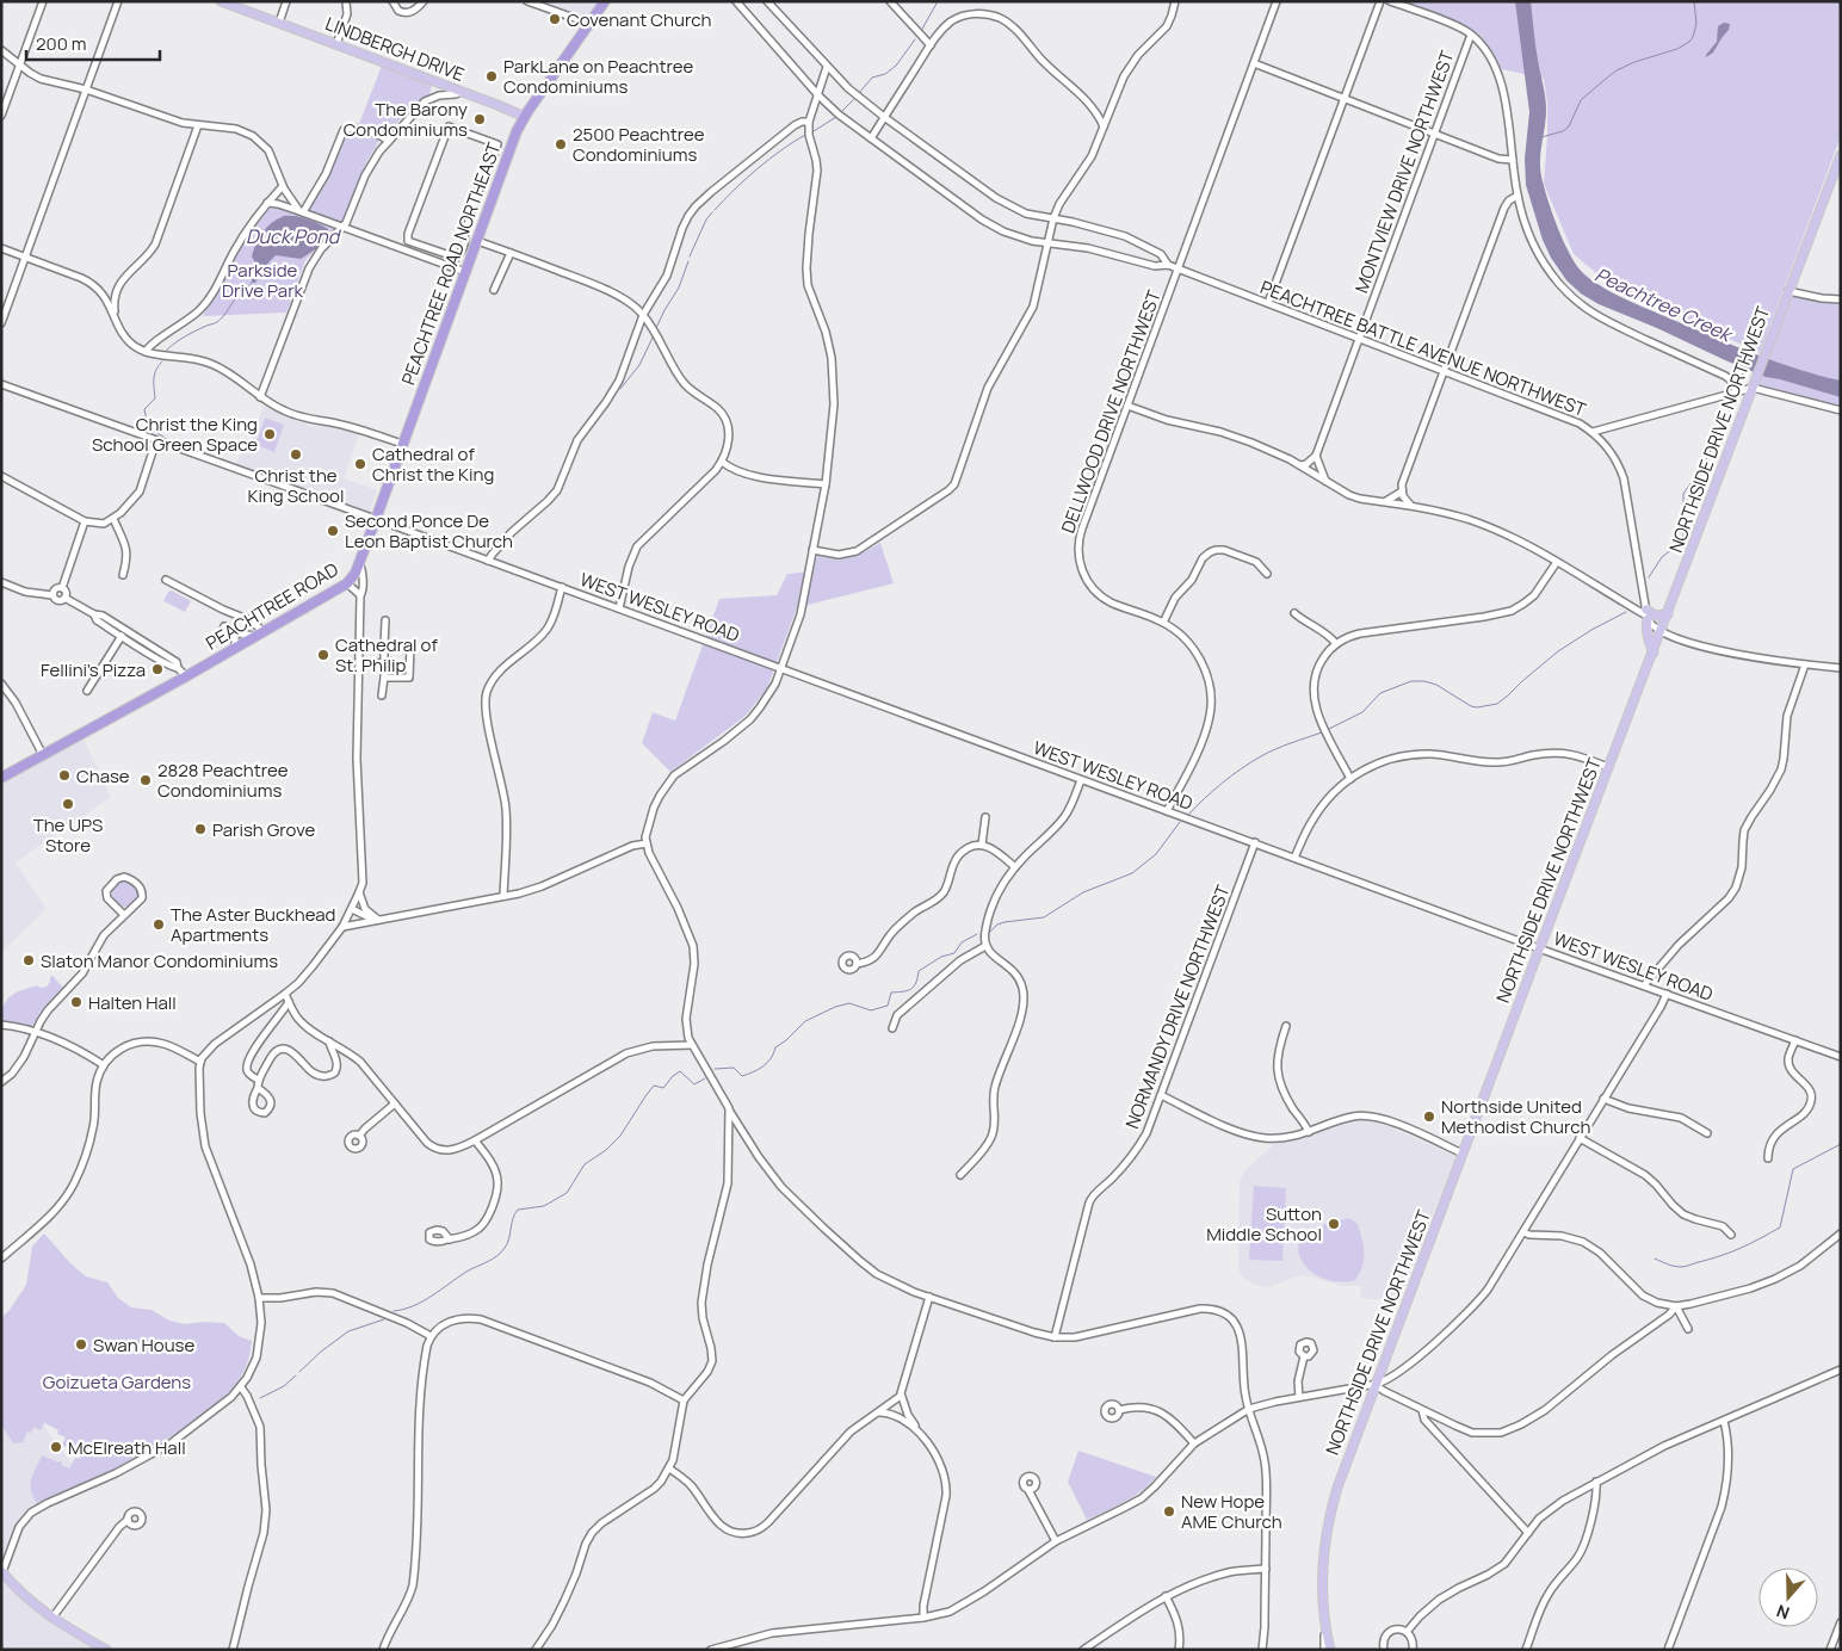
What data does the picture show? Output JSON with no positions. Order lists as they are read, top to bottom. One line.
{"streets":{"highway":["PEACHTREE ROAD NORTHEAST","PEACHTREE ROAD"],"main road":["LINDBERGH DRIVE","NORTHSIDE DRIVE NORTHWEST"],"street":["MONTVIEW DRIVE NORTHWEST","PEACHTREE BATTLE AVENUE NORTHWEST","DELLWOOD DRIVE NORTHWEST","WEST WESLEY ROAD","NORMANDY DRIVE NORTHWEST"]},"crossings":[["LINDBERGH DRIVE","PEACHTREE ROAD NORTHEAST"],["MONTVIEW DRIVE NORTHWEST","PEACHTREE BATTLE AVENUE NORTHWEST"],["PEACHTREE ROAD NORTHEAST","PEACHTREE ROAD"],["PEACHTREE ROAD NORTHEAST","WEST WESLEY ROAD"],["PEACHTREE BATTLE AVENUE NORTHWEST","DELLWOOD DRIVE NORTHWEST"],["DELLWOOD DRIVE NORTHWEST","WEST WESLEY ROAD"],["NORTHSIDE DRIVE NORTHWEST","WEST WESLEY ROAD"],["WEST WESLEY ROAD","NORMANDY DRIVE NORTHWEST"]],"water":["Duck Pond","Peachtree Creek"],"parks":["Parkside Drive Park","Goizueta Gardens"],"places":["Covenant Church","ParkLane on Peachtree Condominiums","The Barony Condominiums","2500 Peachtree Condominiums","Christ the King School Green Space","Christ the King School","Cathedral of Christ the King","Second Ponce De Leon Baptist Church","Cathedral of St. Philip","Fellini's Pizza","Chase","2828 Peachtree Condominiums","The UPS Store","Parish Grove","The Aster Buckhead Apartments","Slaton Manor Condominiums","Halten Hall","Northside United Methodist Church","Sutton Middle School","Swan House","McElreath Hall","New Hope AME Church"],"scale_bar":"200 m","north":"bottom"}
